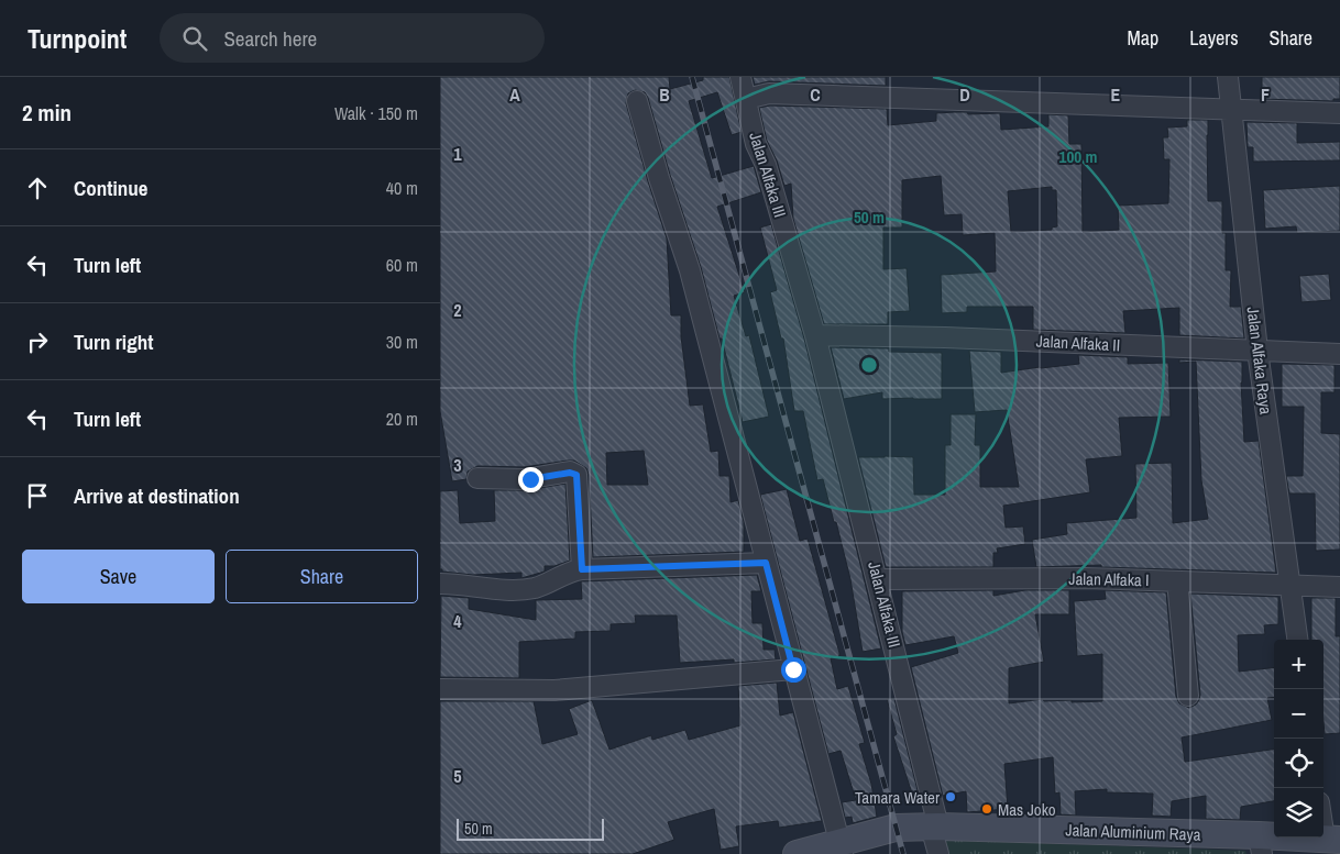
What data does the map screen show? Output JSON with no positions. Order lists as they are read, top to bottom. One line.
{"streets":{"main road":["Jalan Aluminium Raya"],"street":["Jalan Alfaka III","Jalan Alfaka II","Jalan Alfaka Raya","Jalan Alfaka I"]},"crossings":[["Jalan Alfaka III","Jalan Alfaka II"],["Jalan Alfaka III","Jalan Alfaka I"],["Jalan Alfaka III","Jalan Aluminium Raya"],["Jalan Alfaka II","Jalan Alfaka Raya"],["Jalan Alfaka Raya","Jalan Alfaka I"]],"places":["Tamara Water","Mas Joko"],"scale_bar":"50 m","page":{"header":"Turnpoint","search":"Search here","nav":["Map","Layers","Share"],"heading":["2 min","Walk · 150 m"],"list":[["Continue","40 m"],["Turn left","60 m"],["Turn right","30 m"],["Turn left","20 m"],"Arrive at destination"],"buttons":["Save","Share"],"map_buttons":["+","−"],"scale":"50 m"},"grid":{"columns":["A","B","C","D","E","F"],"rows":["1","2","3","4","5"]},"rings":["100 m","50 m"]}
